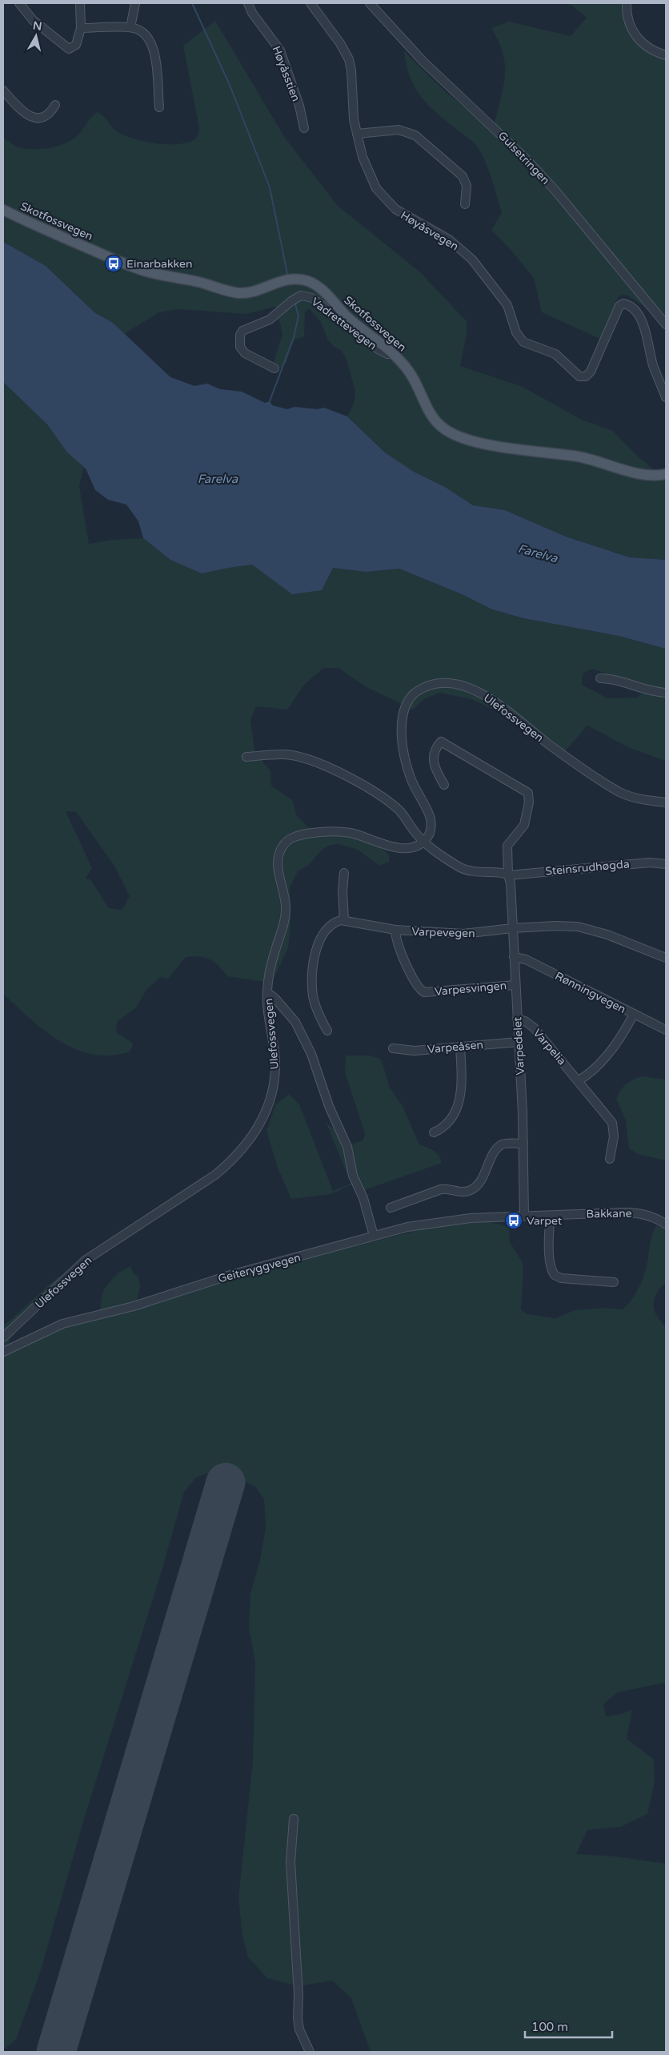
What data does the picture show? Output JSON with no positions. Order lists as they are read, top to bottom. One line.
{"streets":{"main road":["Skotfossvegen"],"street":["Høyåsstien","Gulsetringen","Høyåsvegen","Vadrettevegen","Ulefossvegen","Steinsrudhøgda","Varpevegen","Varpesvingen","Rønningvegen","Varpedelet","Varpeåsen","Varpelia","Bakkane","Geiteryggvegen"]},"crossings":[["Skotfossvegen","Vadrettevegen"],["Steinsrudhøgda","Varpedelet"],["Varpevegen","Varpesvingen"],["Varpevegen","Varpedelet"],["Varpesvingen","Varpedelet"],["Rønningvegen","Varpedelet"],["Varpedelet","Varpeåsen"],["Varpedelet","Varpelia"],["Varpedelet","Bakkane"],["Varpedelet","Geiteryggvegen"],["Bakkane","Geiteryggvegen"]],"water":["Farelva"],"places":{"bus stop":["Einarbakken","Varpet"]},"scale_bar":"100 m","north":"top"}
